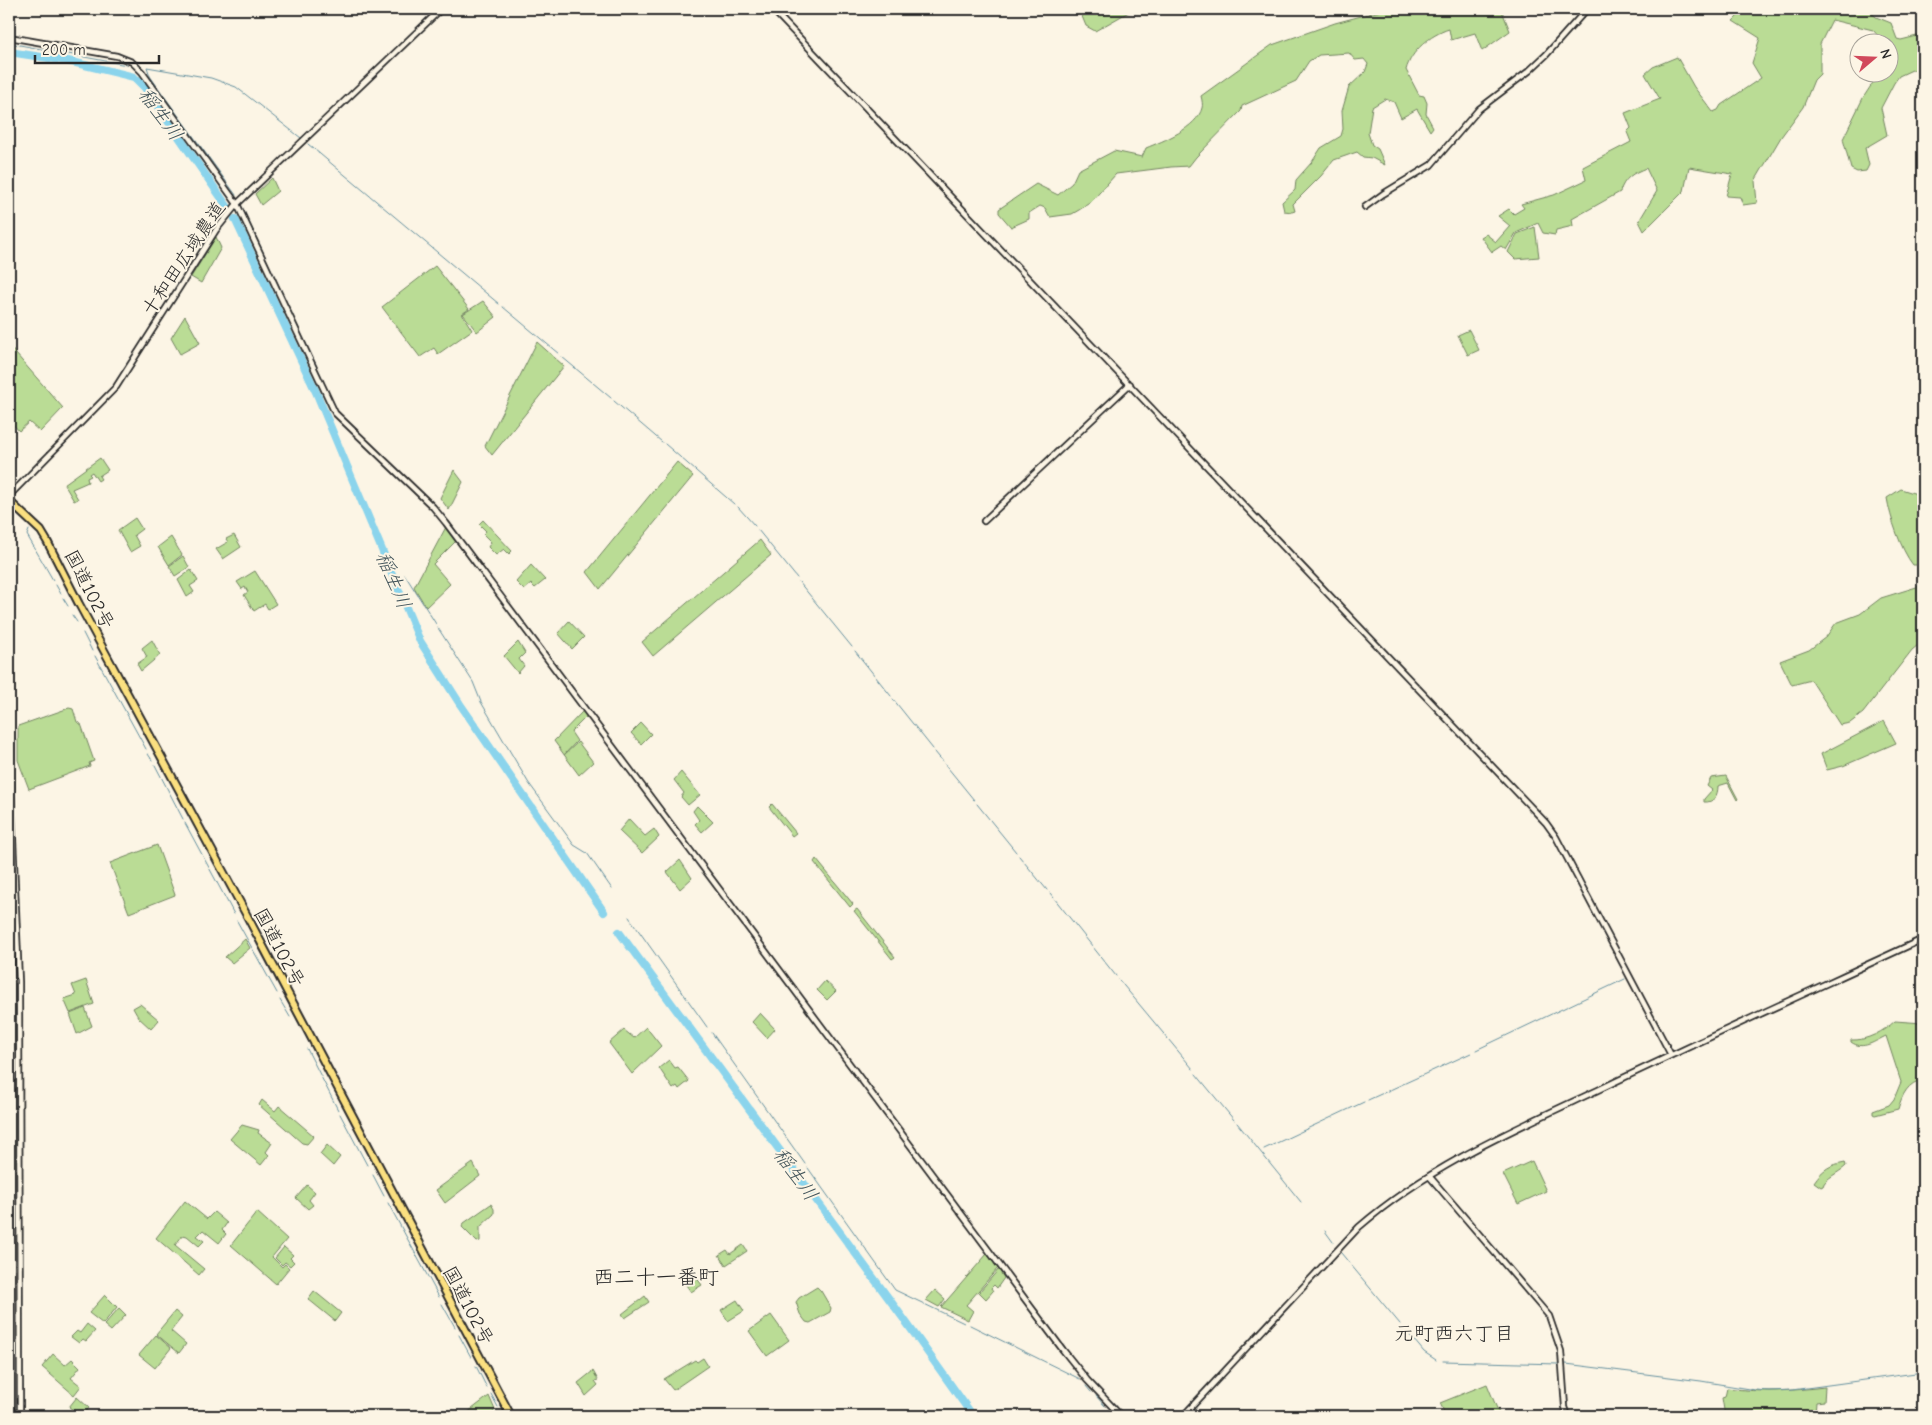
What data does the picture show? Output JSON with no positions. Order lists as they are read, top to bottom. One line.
{"streets":{"highway":["国道102号"],"street":["十和田広域農道"]},"districts":["西二十一番町","元町西六丁目"],"water":["稲生川"],"scale_bar":"200 m","north":"right"}
